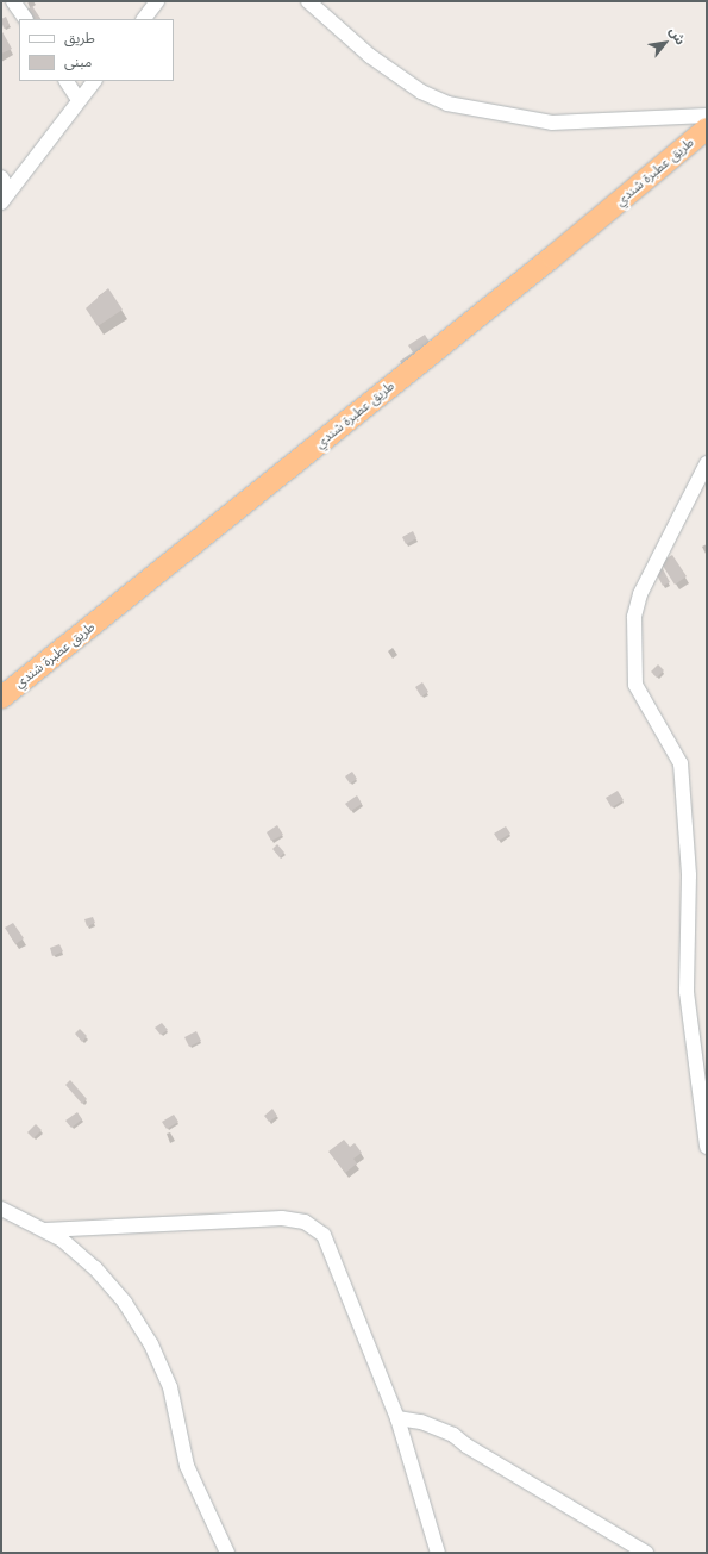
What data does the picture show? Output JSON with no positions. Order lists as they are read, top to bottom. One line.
{"streets":{"highway":["طريق عطبرة شندي"]},"legend":["طريق","مبنى"],"north":"top right"}
